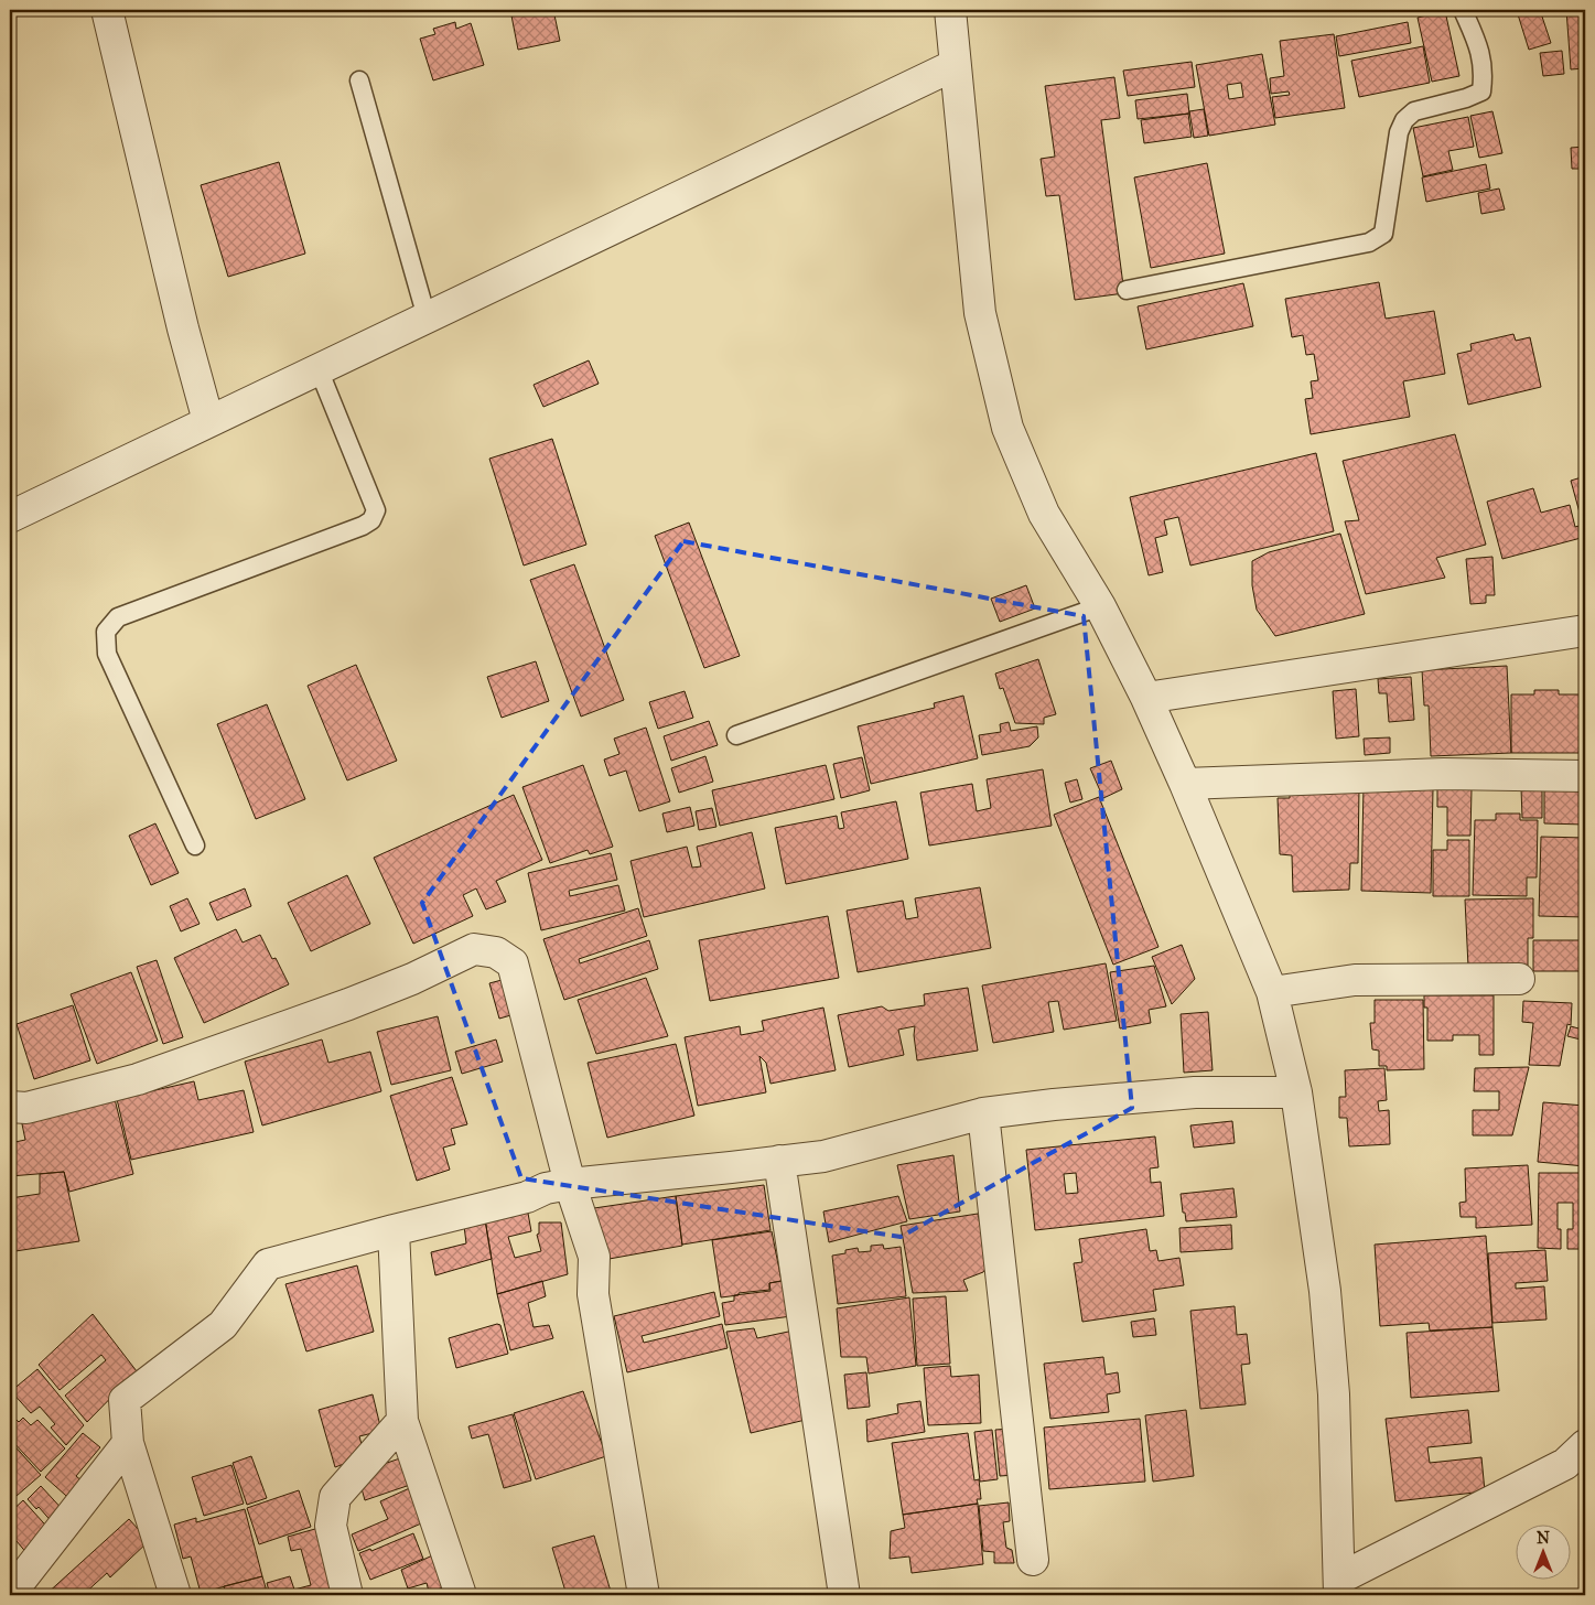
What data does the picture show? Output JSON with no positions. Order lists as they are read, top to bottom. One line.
{"north":"top"}
